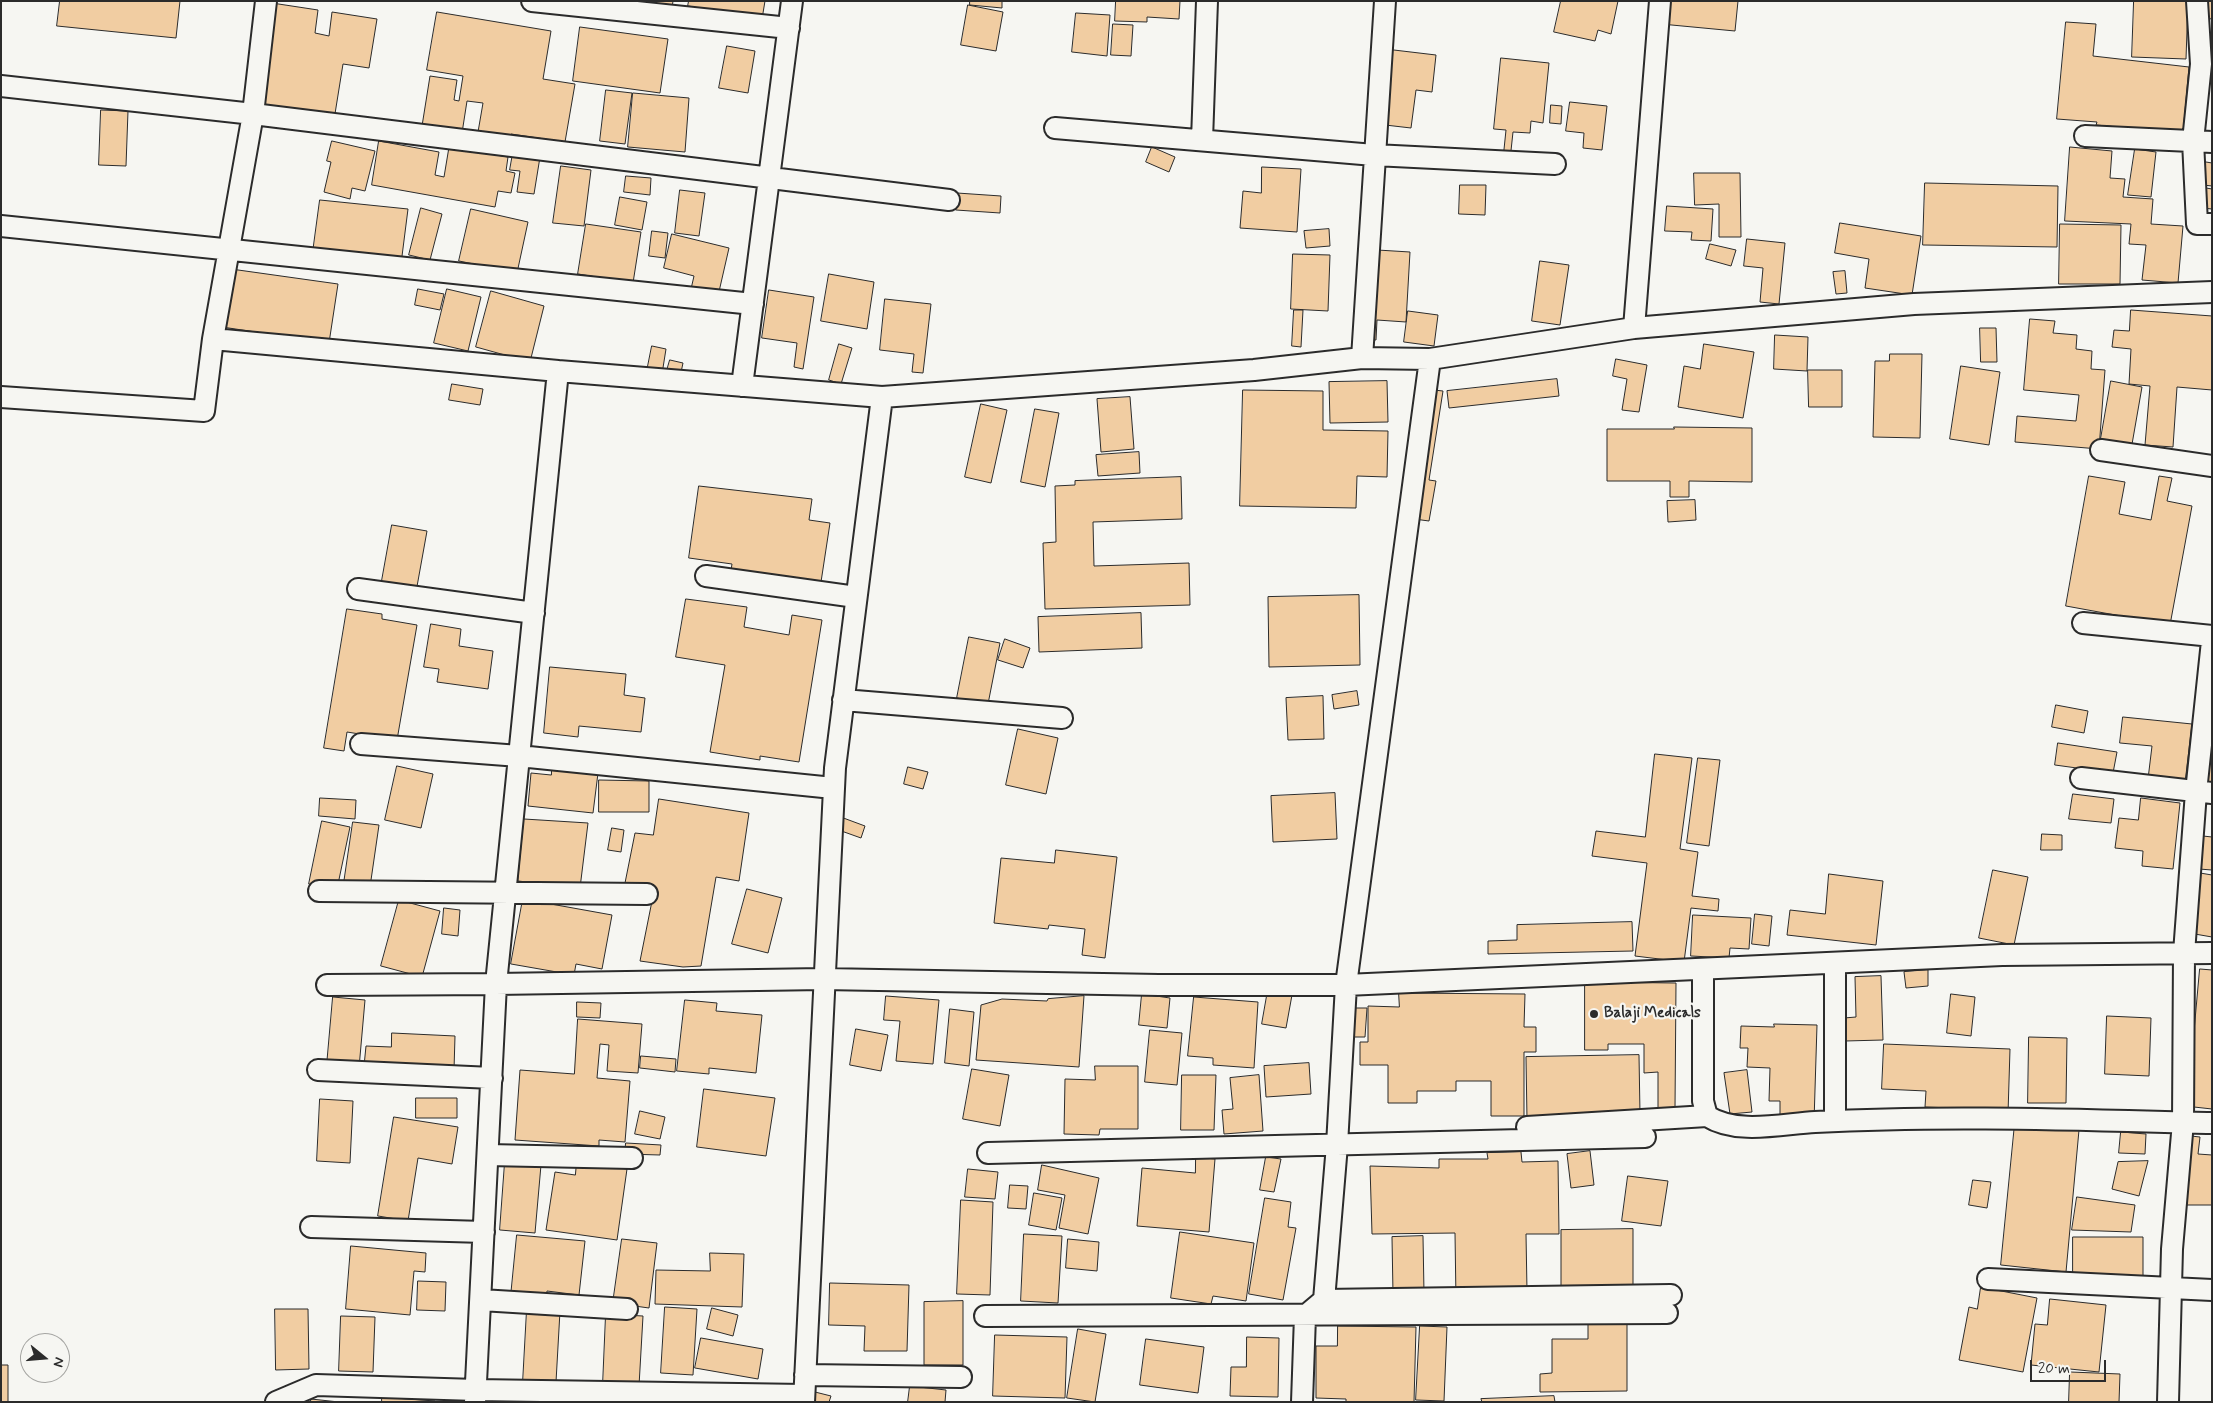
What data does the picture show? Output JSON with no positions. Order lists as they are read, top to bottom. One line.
{"places":["Balaji Medicals"],"scale_bar":"20 m","north":"right"}
